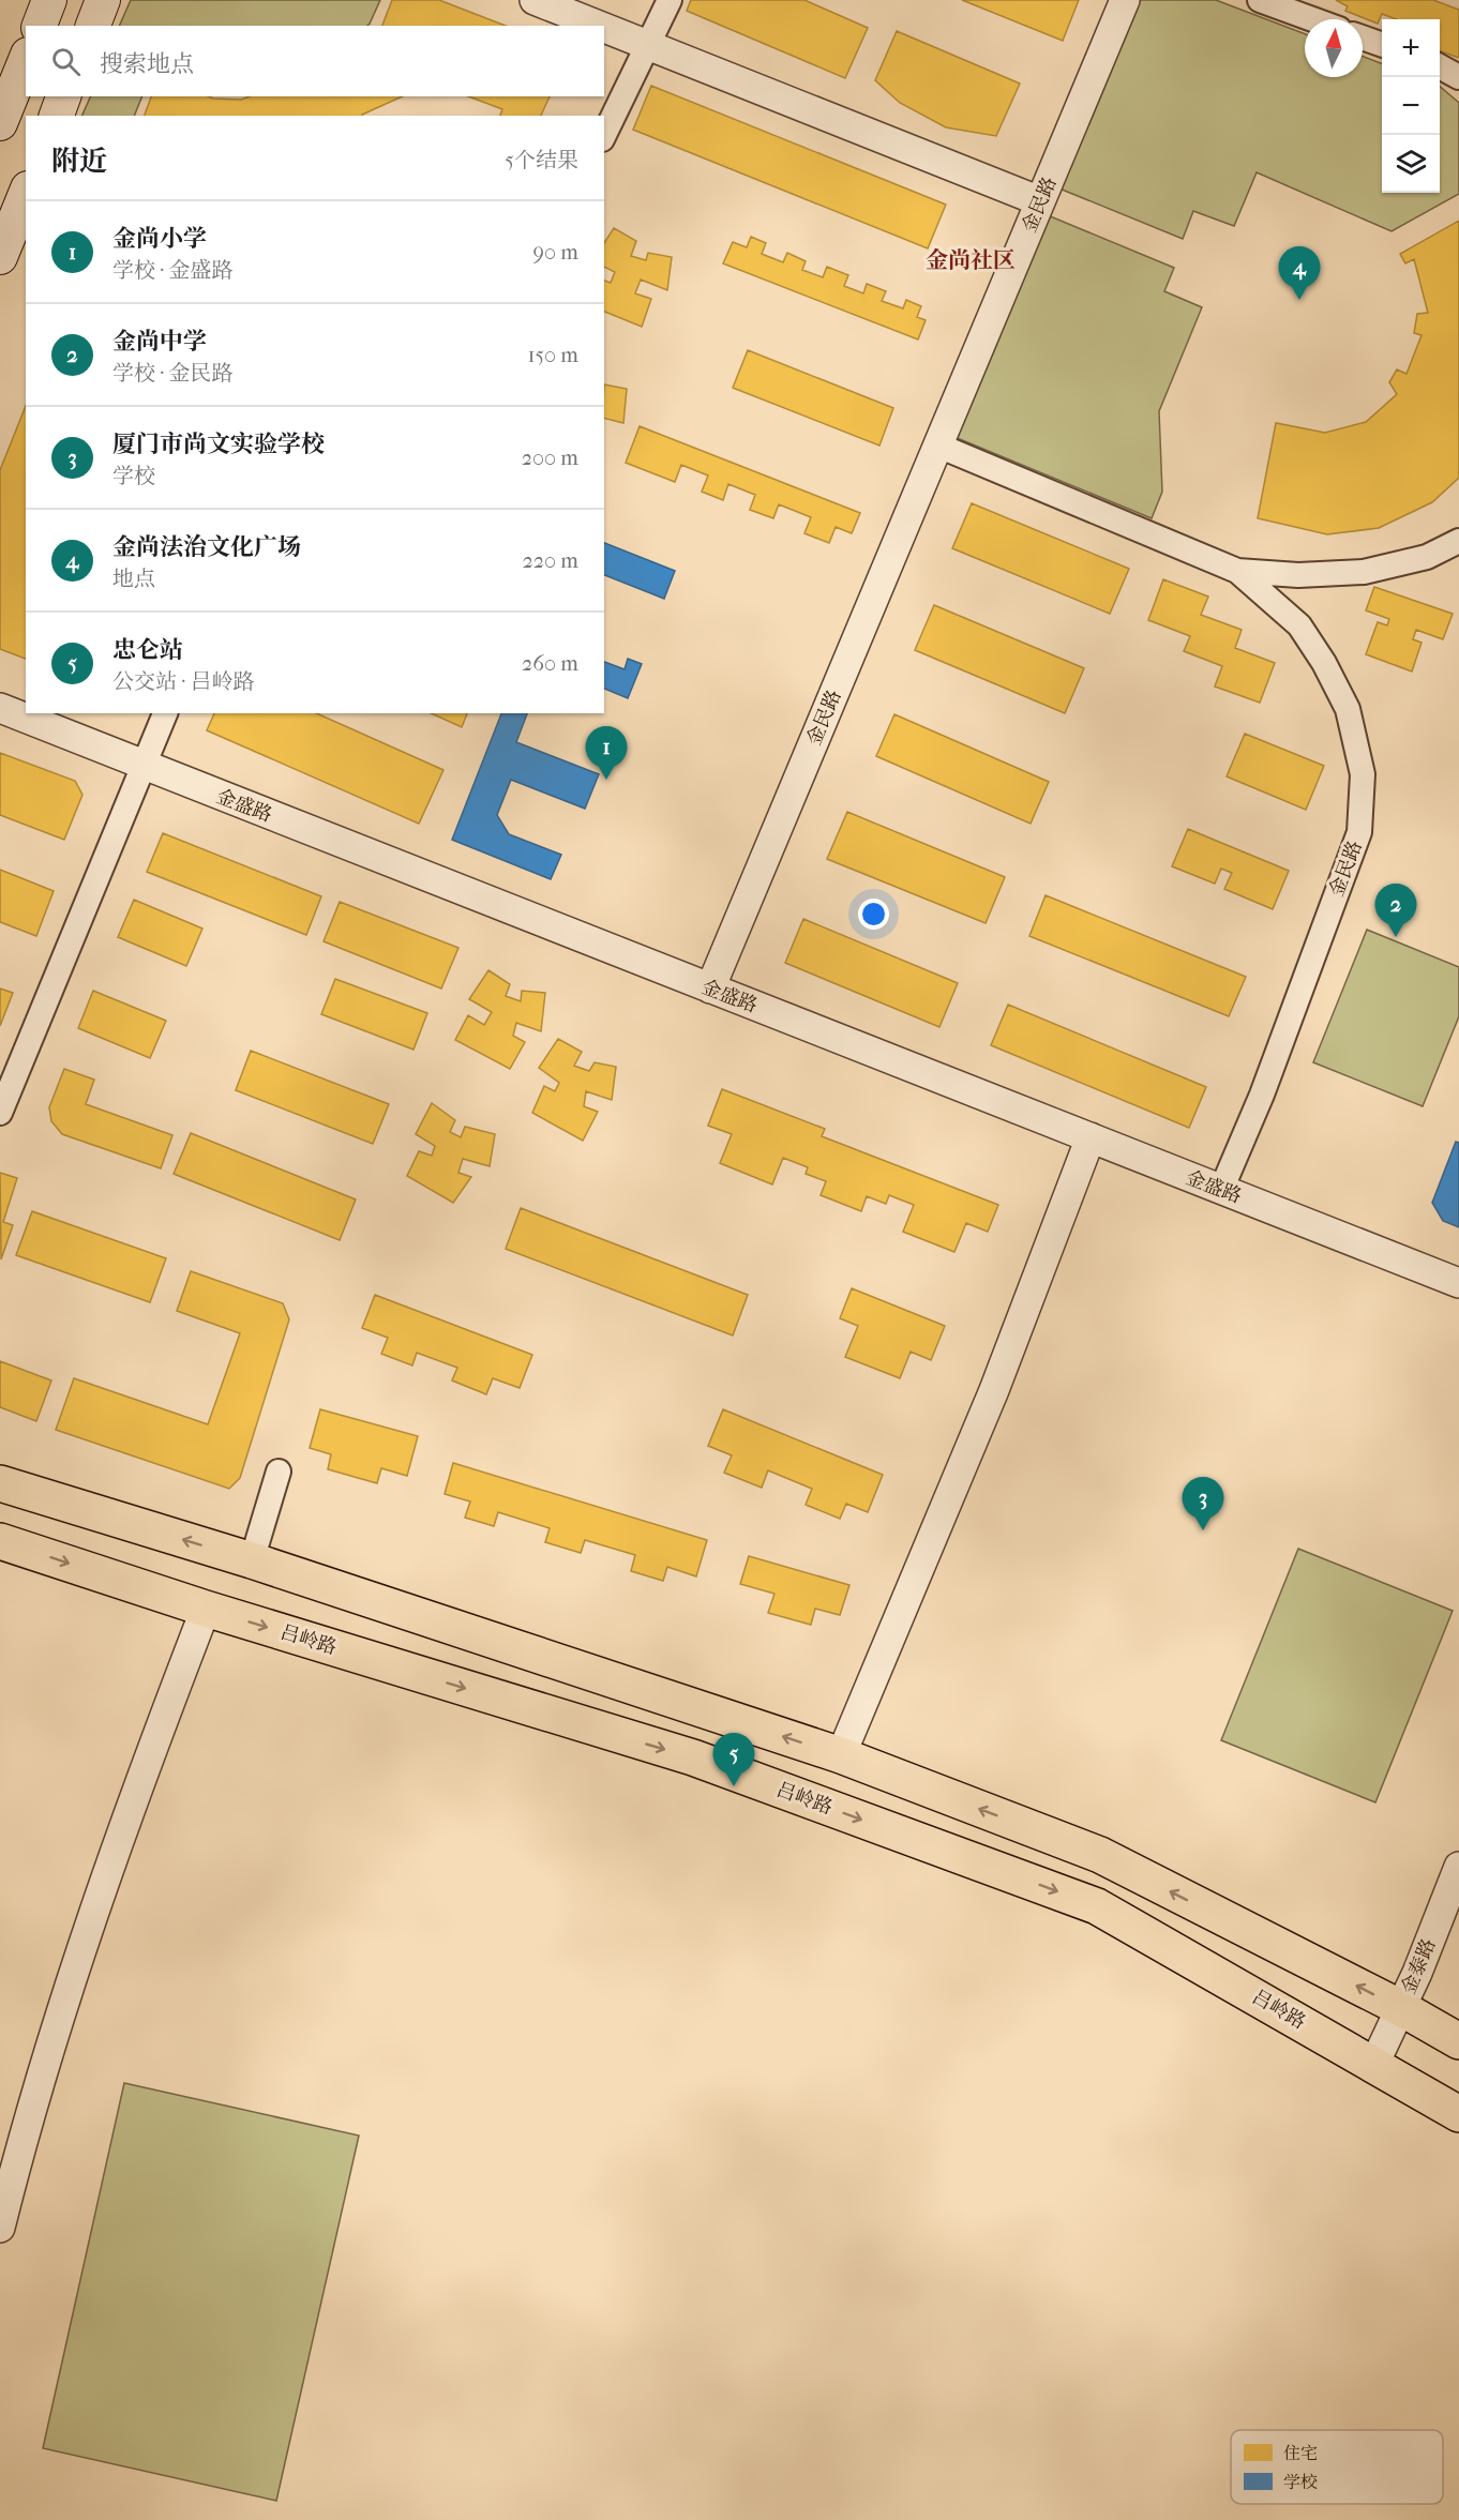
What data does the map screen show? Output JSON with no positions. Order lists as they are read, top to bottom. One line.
{"streets":{"main road":["吕岭路"],"street":["金民路","金盛路","金泰路"]},"crossings":[["金民路","金盛路"],["吕岭路","金泰路"]],"districts":["金尚社区"],"legend":["住宅","学校"],"north":"top","page":{"map_buttons":["+","−"],"search":"搜索地点","heading":["附近","5个结果"],"list":[{"mark":"1","name":"金尚小学","note":"学校 · 金盛路","value":"90 m"},{"mark":"2","name":"金尚中学","note":"学校 · 金民路","value":"150 m"},{"mark":"3","name":"厦门市尚文实验学校","note":"学校","value":"200 m"},{"mark":"4","name":"金尚法治文化广场","note":"地点","value":"220 m"},{"mark":"5","name":"忠仑站","note":"公交站 · 吕岭路","value":"260 m"}],"pins":["4","1","2","3","5"]}}
